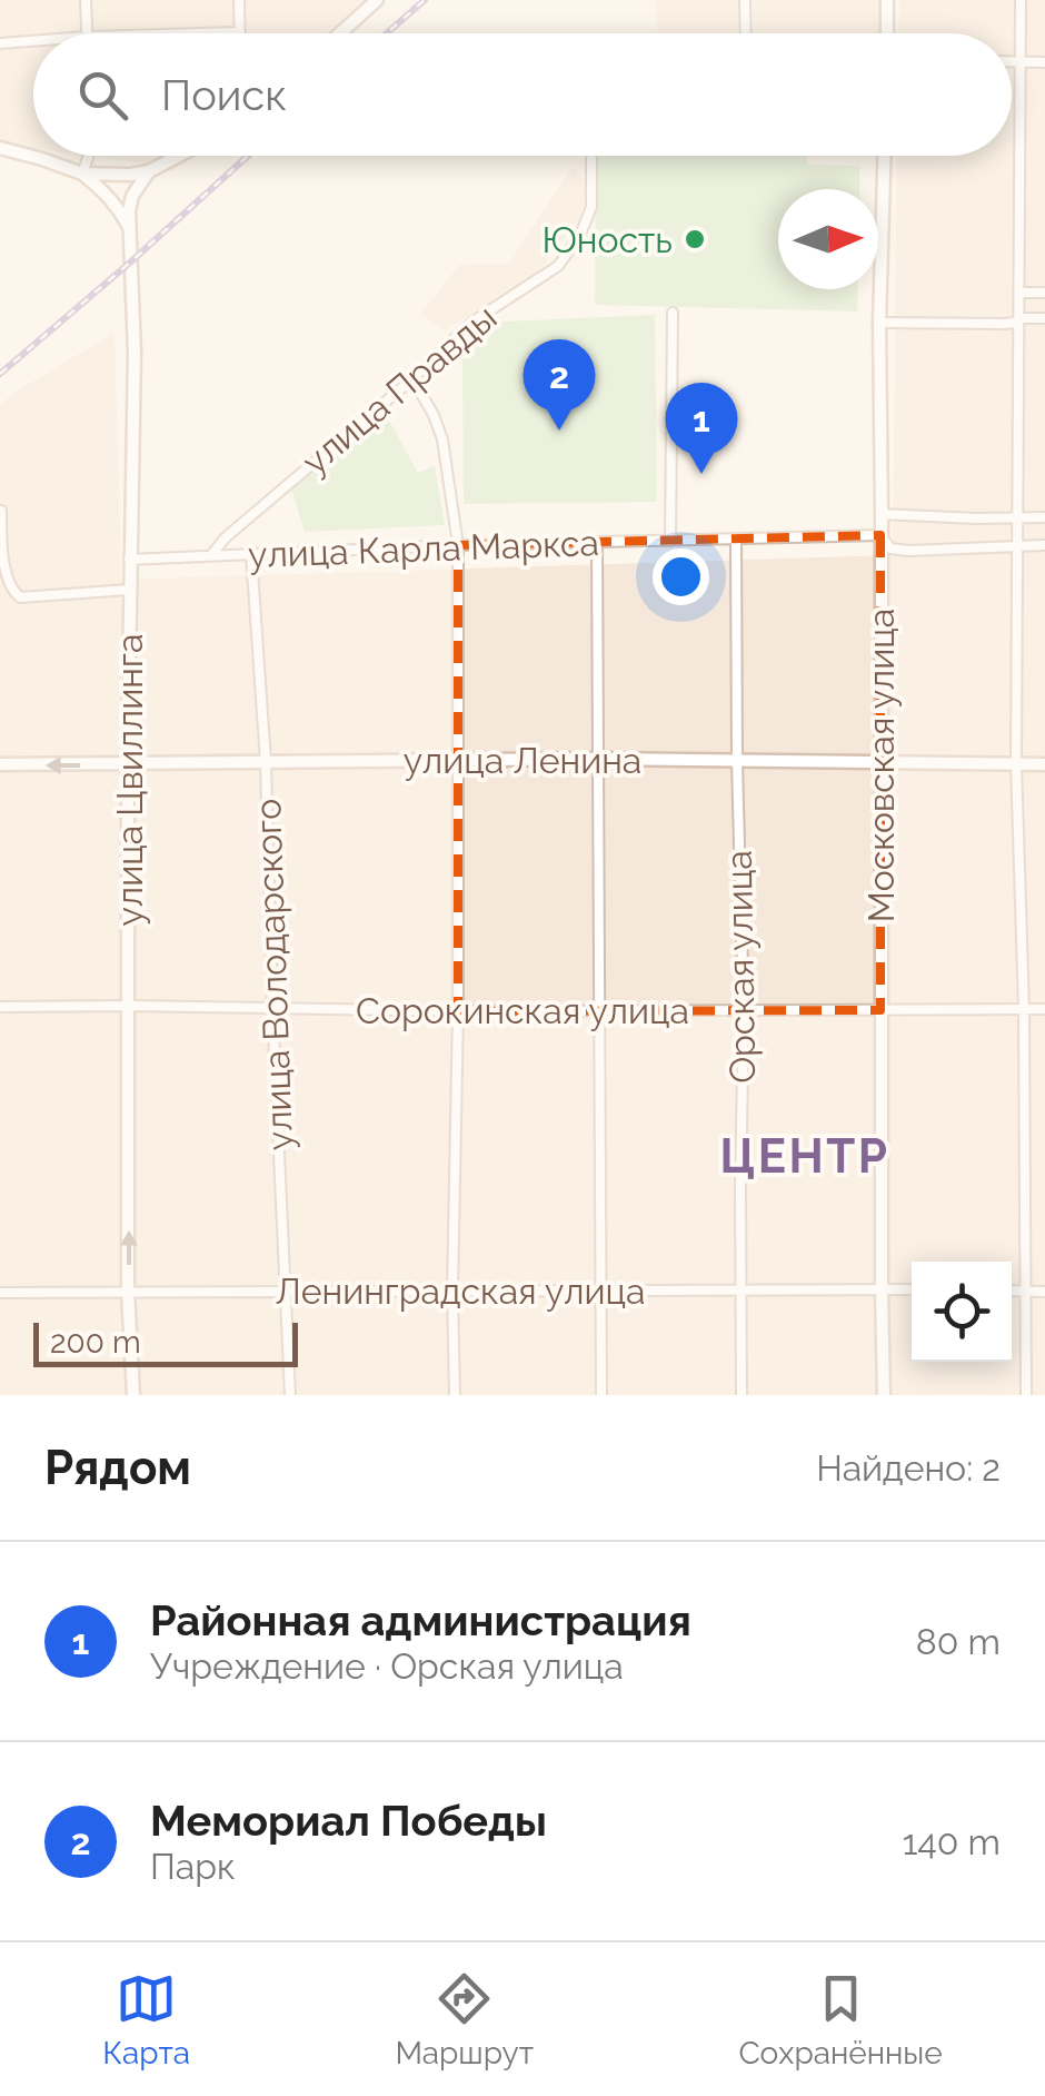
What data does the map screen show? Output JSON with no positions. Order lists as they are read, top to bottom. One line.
{"streets":{"street":["улица Правды","улица Карла Маркса","улица Ленина","Московская улица","улица Цвиллинга","Орская улица","улица Володарского","Сорокинская улица","Ленинградская улица"]},"crossings":[["улица Правды","улица Карла Маркса"],["улица Карла Маркса","Московская улица"],["улица Карла Маркса","улица Цвиллинга"],["улица Карла Маркса","Орская улица"],["улица Карла Маркса","улица Володарского"],["улица Ленина","Московская улица"],["улица Ленина","улица Цвиллинга"],["улица Ленина","Орская улица"],["улица Ленина","улица Володарского"],["Московская улица","Сорокинская улица"],["Московская улица","Ленинградская улица"],["улица Цвиллинга","Сорокинская улица"],["улица Цвиллинга","Ленинградская улица"],["Орская улица","Сорокинская улица"],["Орская улица","Ленинградская улица"],["улица Володарского","Сорокинская улица"],["улица Володарского","Ленинградская улица"]],"districts":["ЦЕНТР"],"places":["Юность"],"scale_bar":"200 m","north":"right","page":{"search":"Поиск","pins":["2","1"],"scale":"200 m","heading":["Рядом","Найдено: 2"],"list":[{"mark":"1","name":"Районная администрация","note":"Учреждение · Орская улица","value":"80 m"},{"mark":"2","name":"Мемориал Победы","note":"Парк","value":"140 m"}],"nav":["Карта","Маршрут","Сохранённые"]}}
